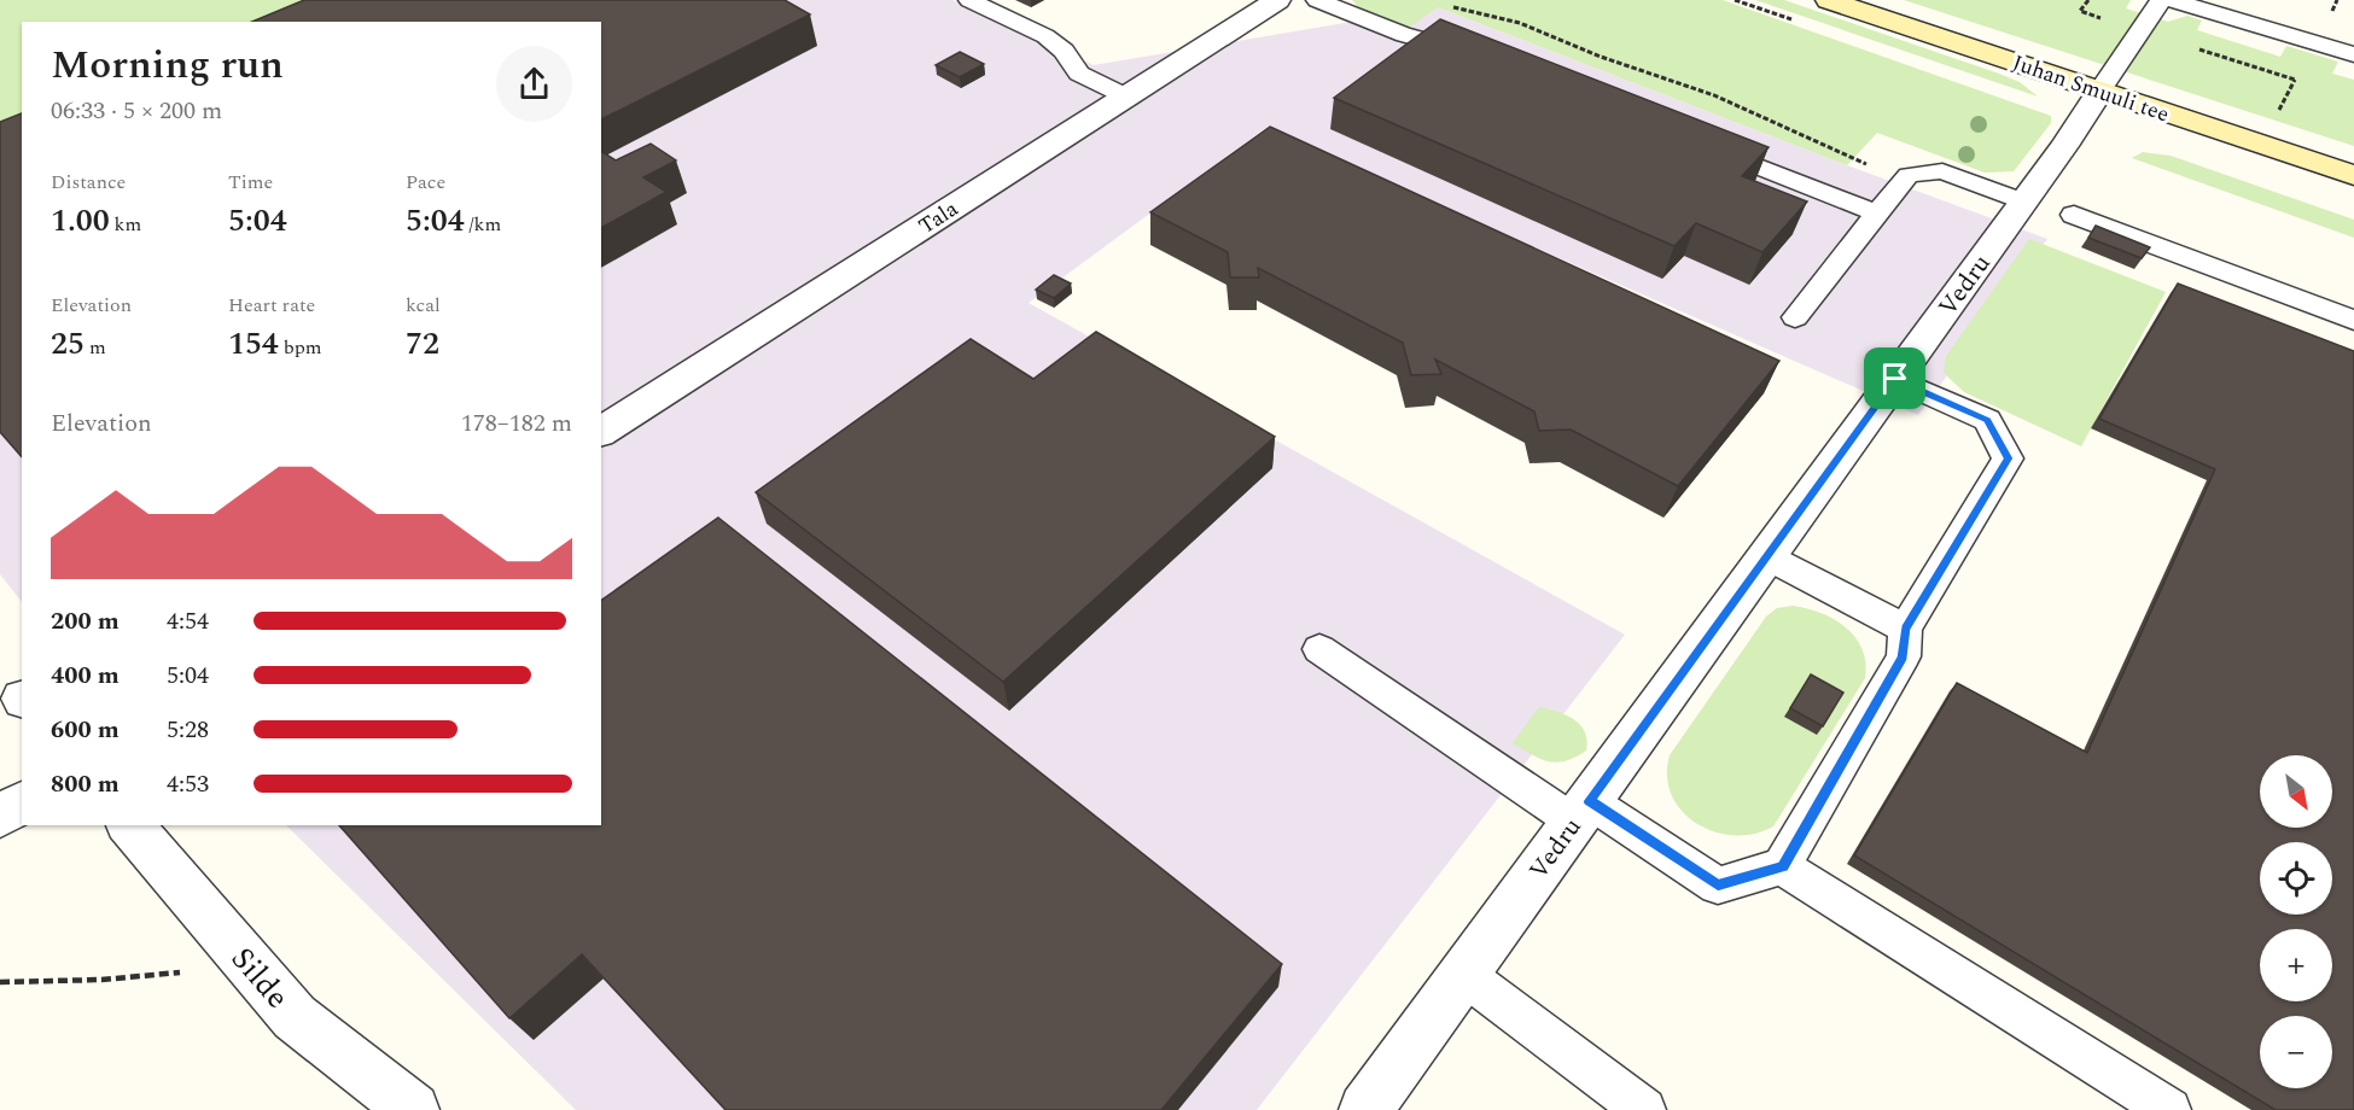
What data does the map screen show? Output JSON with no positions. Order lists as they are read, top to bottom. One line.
{"streets":{"main road":["Juhan Smuuli tee"],"street":["Tala","Vedru","Silde"]},"crossings":[["Juhan Smuuli tee","Vedru"]],"north":"bottom right","page":{"heading":["Morning run","06:33 · 5 × 200 m"],"stats":[["Distance","1.00 km"],["Time","5:04"],["Pace","5:04 /km"],["Elevation","25 m"],["Heart rate","154 bpm"],["kcal","72"]],"chart":["Elevation","178–182 m"],"list":[{"name":"200 m","note":"4:54"},{"name":"400 m","note":"5:04"},{"name":"600 m","note":"5:28"},{"name":"800 m","note":"4:53"}],"map_buttons":["+","−"]}}
